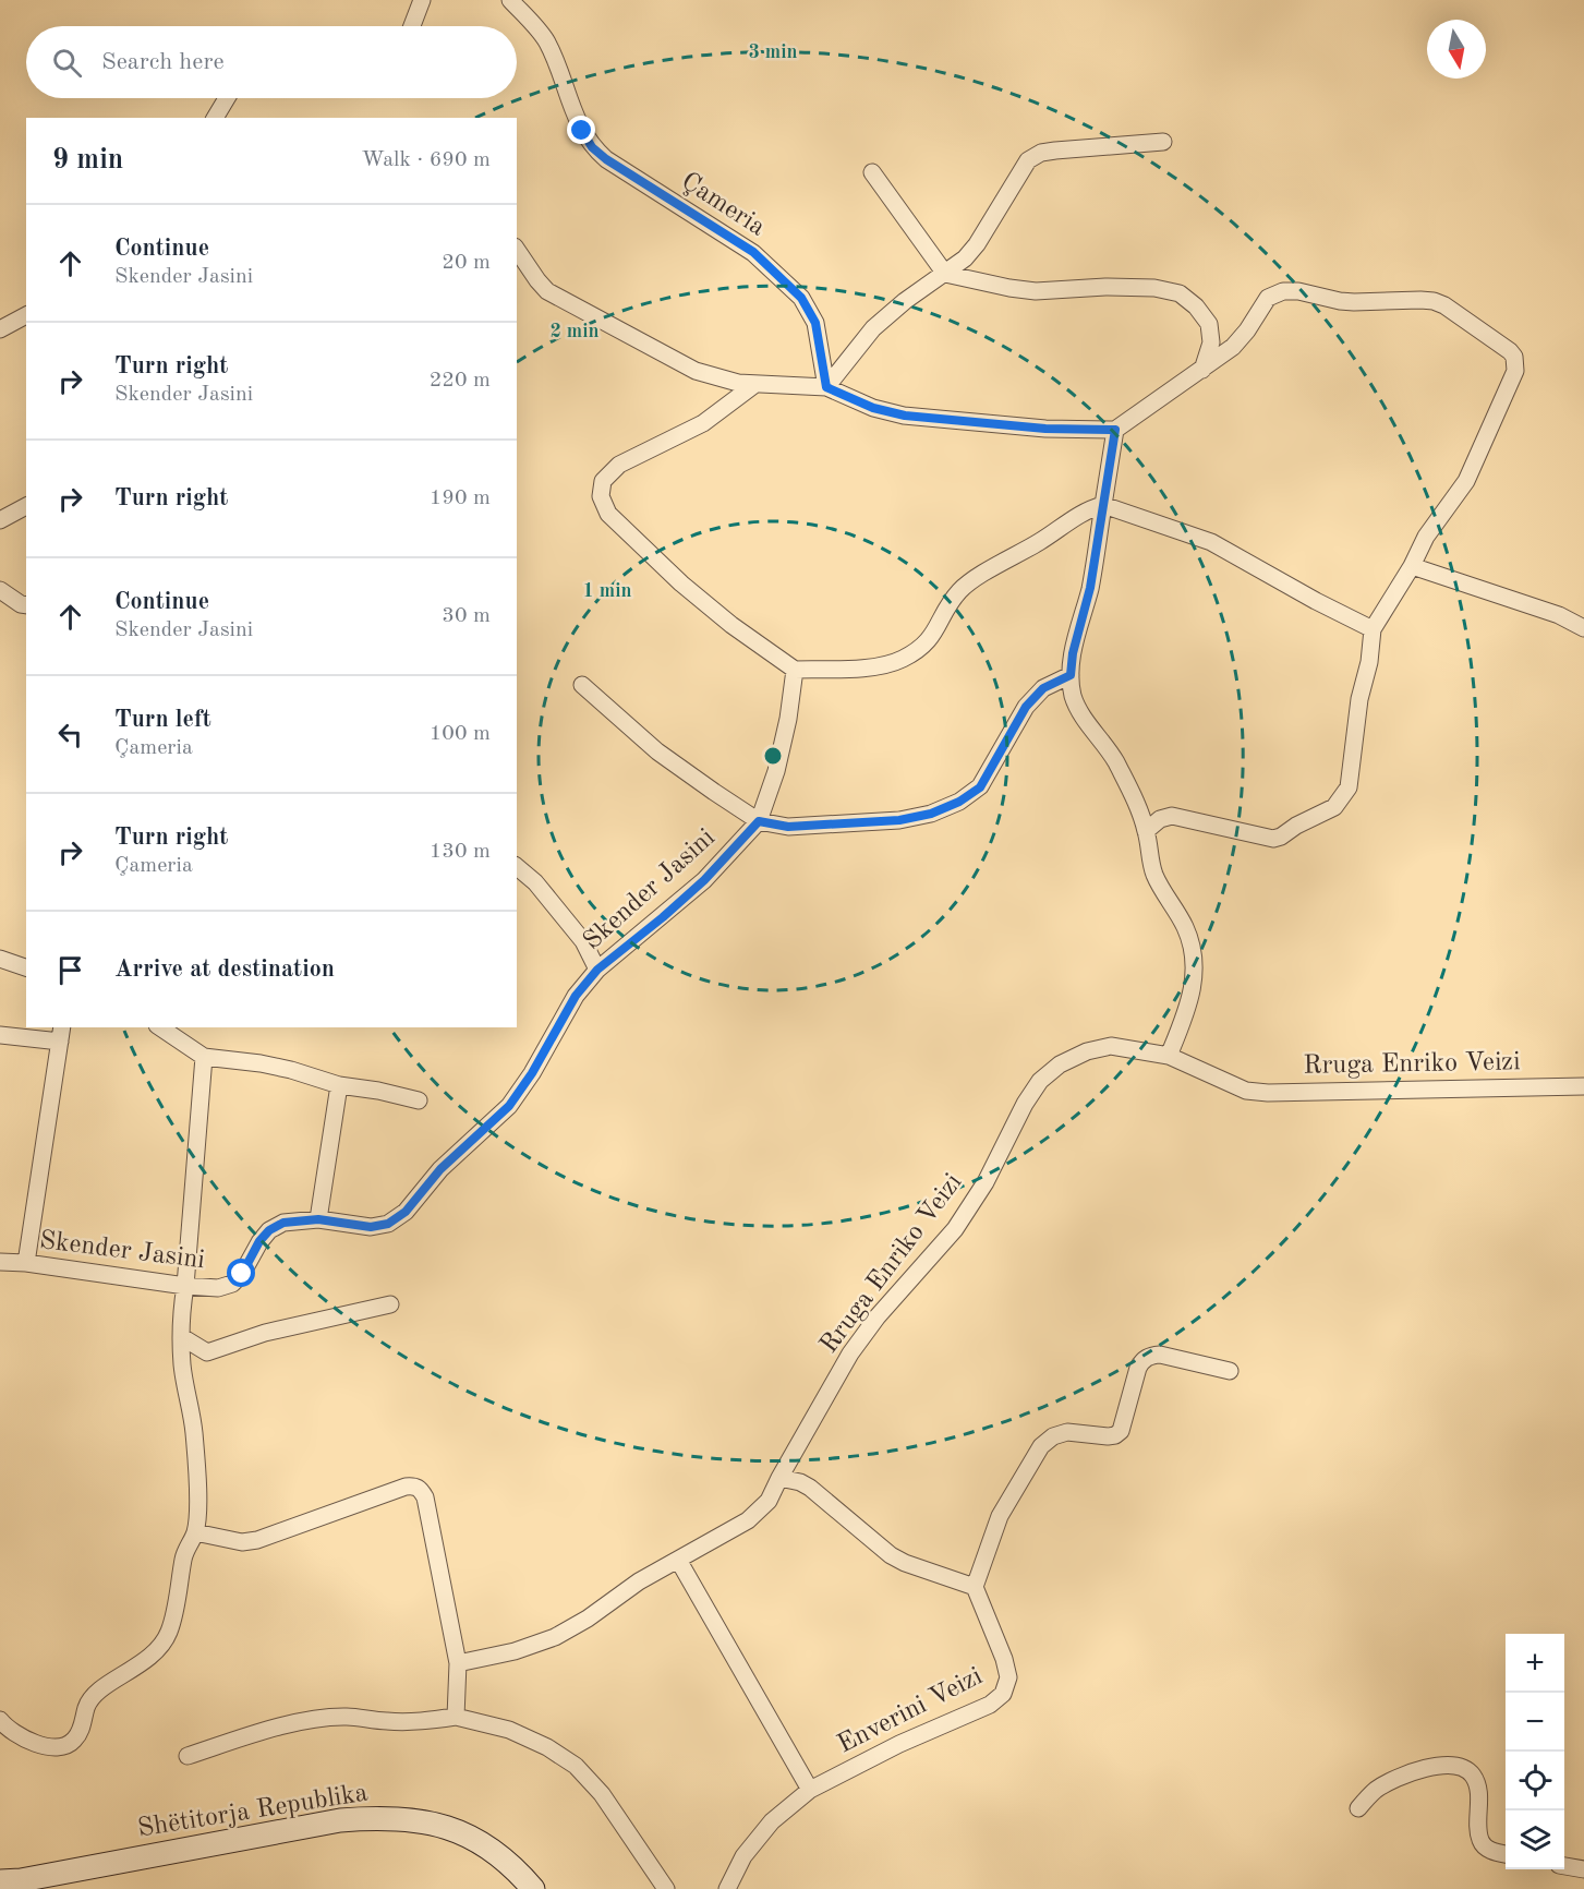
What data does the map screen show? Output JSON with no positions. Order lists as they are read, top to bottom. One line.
{"streets":{"main road":["Shëtitorja Republika"],"street":["Çameria","Skender Jasini","Rruga Enriko Veizi","Enverini Veizi"]},"north":"bottom","page":{"search":"Search here","heading":["9 min","Walk · 690 m"],"list":[["Continue","Skender Jasini","20 m"],["Turn right","Skender Jasini","220 m"],["Turn right","190 m"],["Continue","Skender Jasini","30 m"],["Turn left","Çameria","100 m"],["Turn right","Çameria","130 m"],"Arrive at destination"],"map_buttons":["+","−"]},"rings":["3 min","2 min","1 min"]}
